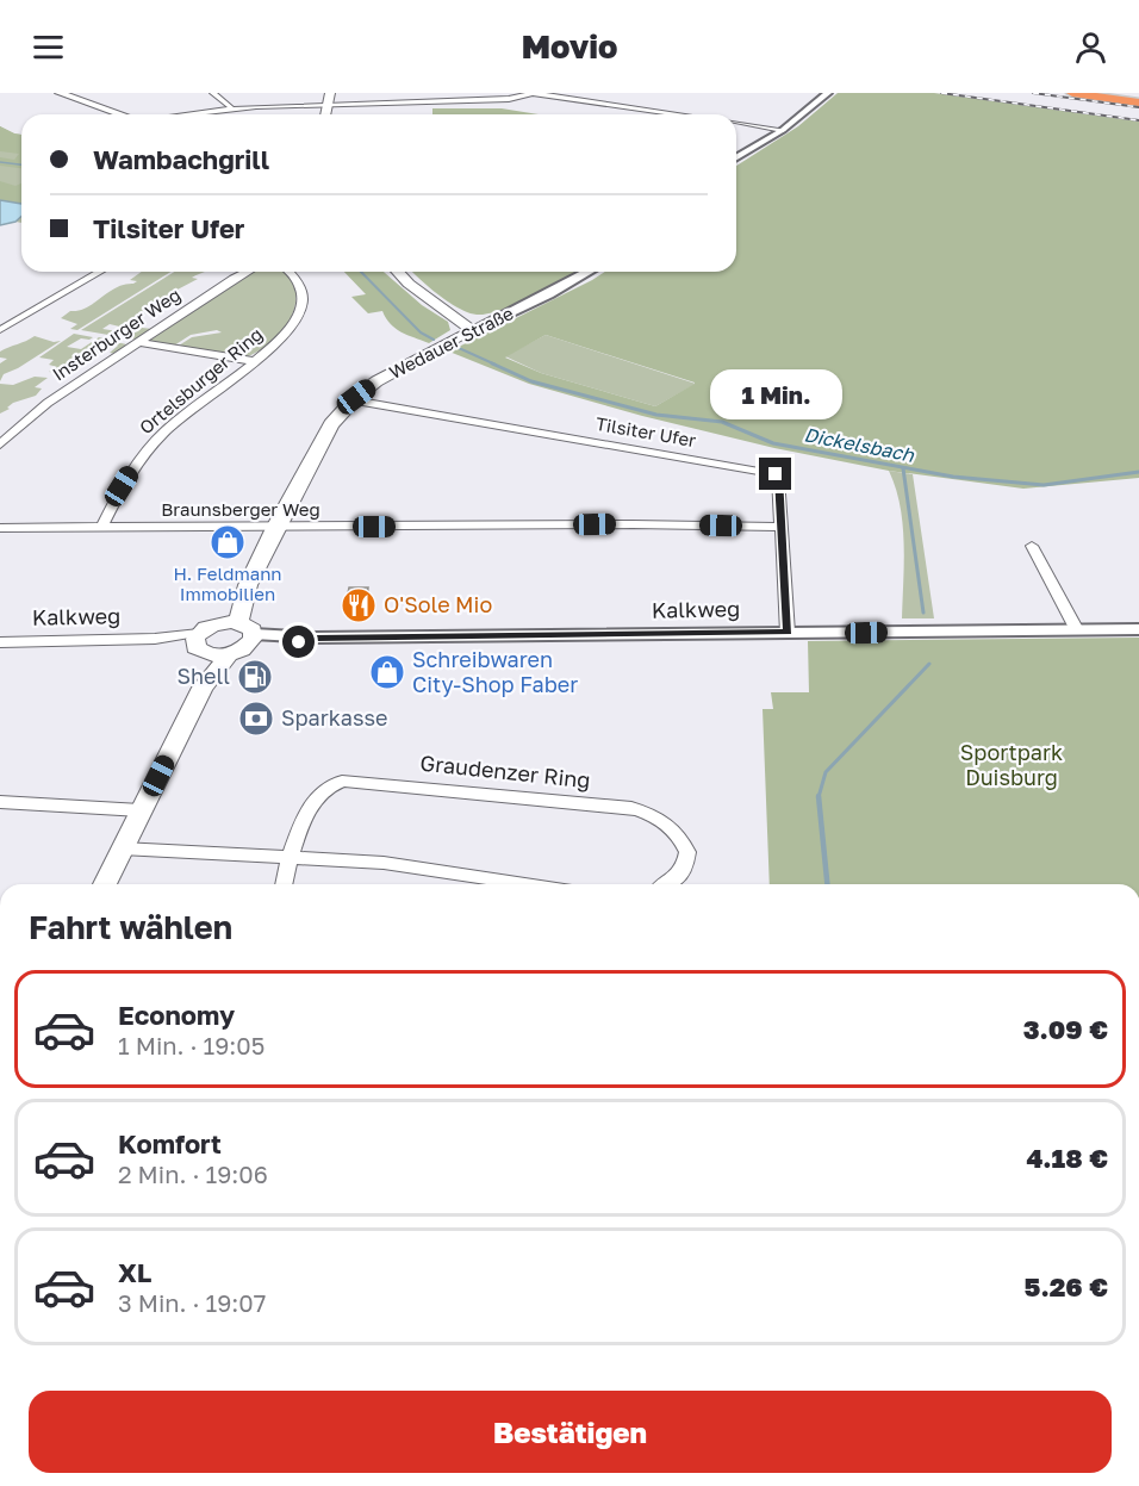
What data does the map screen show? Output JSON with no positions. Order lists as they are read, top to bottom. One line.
{"streets":{"main road":["Wedauer Straße"],"street":["Insterburger Weg","Ortelsburger Ring","Tilsiter Ufer","Braunsberger Weg","Kalkweg","Graudenzer Ring"]},"crossings":[["Wedauer Straße","Tilsiter Ufer"],["Wedauer Straße","Braunsberger Weg"],["Wedauer Straße","Kalkweg"],["Ortelsburger Ring","Braunsberger Weg"],["Tilsiter Ufer","Braunsberger Weg"],["Tilsiter Ufer","Kalkweg"]],"water":["Dickelsbach"],"parks":["Sportpark Duisburg"],"places":{"shop":["H. Feldmann Immobilien","Schreibwaren City-Shop Faber"],"restaurant":["O'Sole Mio"],"fuel station":["Shell"],"bank":["Sparkasse"]},"page":{"header":"Movio","banner":["Wambachgrill","Tilsiter Ufer"],"bubble":"1 Min.","heading":"Fahrt wählen","list":[{"name":"Economy","note":"1 Min. · 19:05","value":"3.09 €"},{"name":"Komfort","note":"2 Min. · 19:06","value":"4.18 €"},{"name":"XL","note":"3 Min. · 19:07","value":"5.26 €"}],"buttons":"Bestätigen"}}
